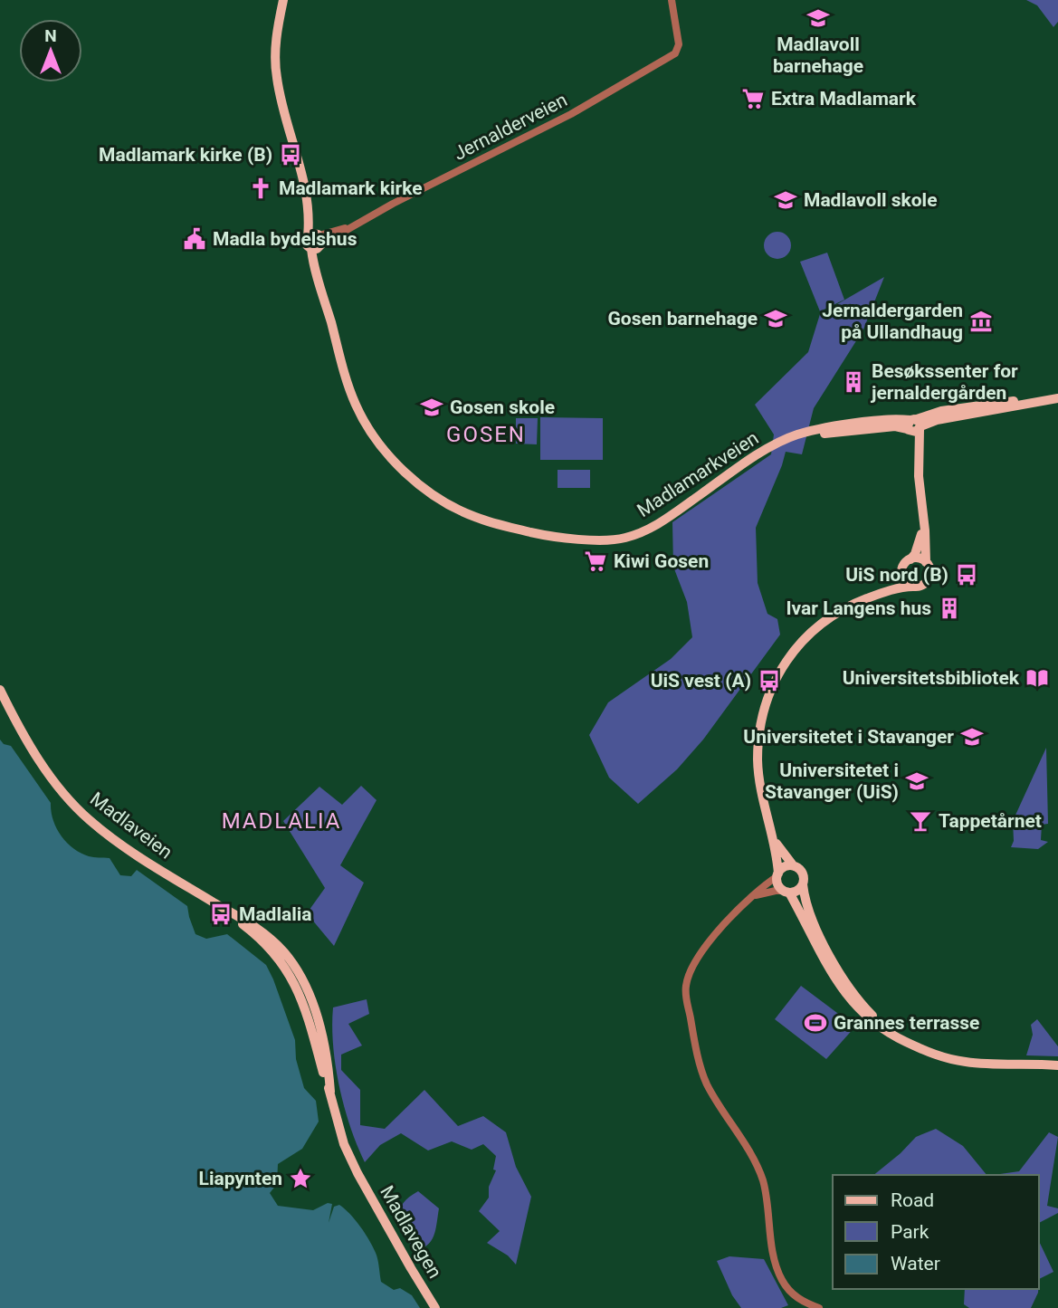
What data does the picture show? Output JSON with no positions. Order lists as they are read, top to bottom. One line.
{"streets":{"main road":["Madlamarkveien","Madlaveien","Madlavegen"],"street":["Jernalderveien"]},"crossings":[["Jernalderveien","Madlamarkveien"],["Madlaveien","Madlavegen"]],"districts":["GOSEN","MADLALIA"],"places":{"school or university":["Madlavoll barnehage","Madlavoll skole","Gosen barnehage","Gosen skole","Universitetet i Stavanger","Universitetet i Stavanger (UiS)"],"supermarket":["Extra Madlamark","Kiwi Gosen"],"bus stop":["Madlamark kirke (B)","UiS nord (B)","UiS vest (A)","Madlalia"],"church":["Madlamark kirke"],"public building":["Madla bydelshus"],"museum":["Jernaldergarden på Ullandhaug"],"building":["Besøkssenter for jernaldergården","Ivar Langens hus"],"library":["Universitetsbibliotek"],"bar":["Tappetårnet"],"sports":["Grannes terrasse"],"place":["Liapynten"]},"legend":["Road","Park","Water"],"north":"top"}
